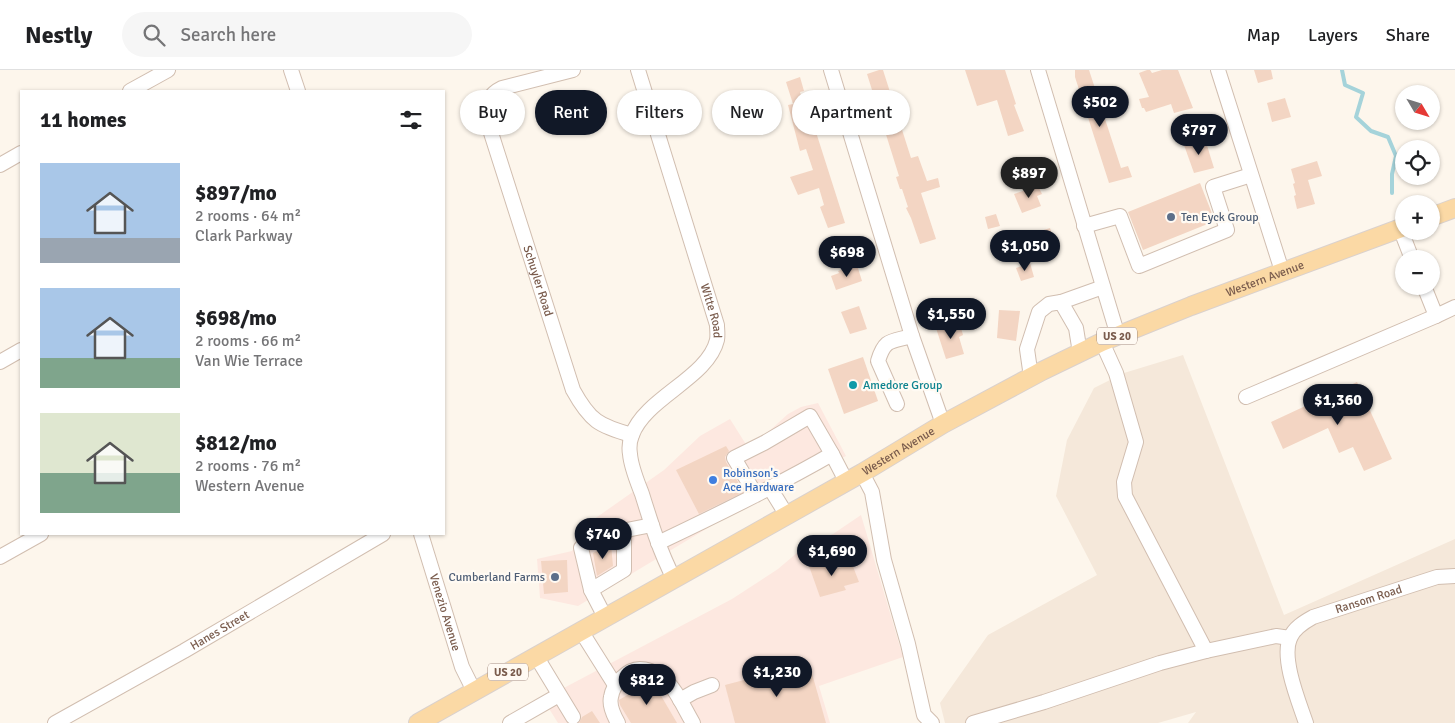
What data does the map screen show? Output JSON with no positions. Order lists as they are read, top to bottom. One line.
{"streets":{"main road":["Western Avenue","US 20"],"street":["Schuyler Road","Witte Road","Ransom Road","Venezio Avenue","Hanes Street"]},"crossings":[["Western Avenue","Venezio Avenue"],["Schuyler Road","Witte Road"]],"places":["Ten Eyck Group","Amedore Group","Robinson's Ace Hardware","Cumberland Farms"],"north":"bottom right","page":{"header":"Nestly","search":"Search here","nav":["Map","Layers","Share"],"map_buttons":["+","−"],"price":["$502","$797","$897","$1,050","$698","$1,550","$1,360","$740","$1,690","$1,230","$812"],"chip":["Buy","Rent","Filters","New","Apartment"],"heading":"11 homes","list":[{"name":"$897/mo","note":"2 rooms · 64 m² · Clark Parkway"},{"name":"$698/mo","note":"2 rooms · 66 m² · Van Wie Terrace"},{"name":"$812/mo","note":"2 rooms · 76 m² · Western Avenue"}]}}
